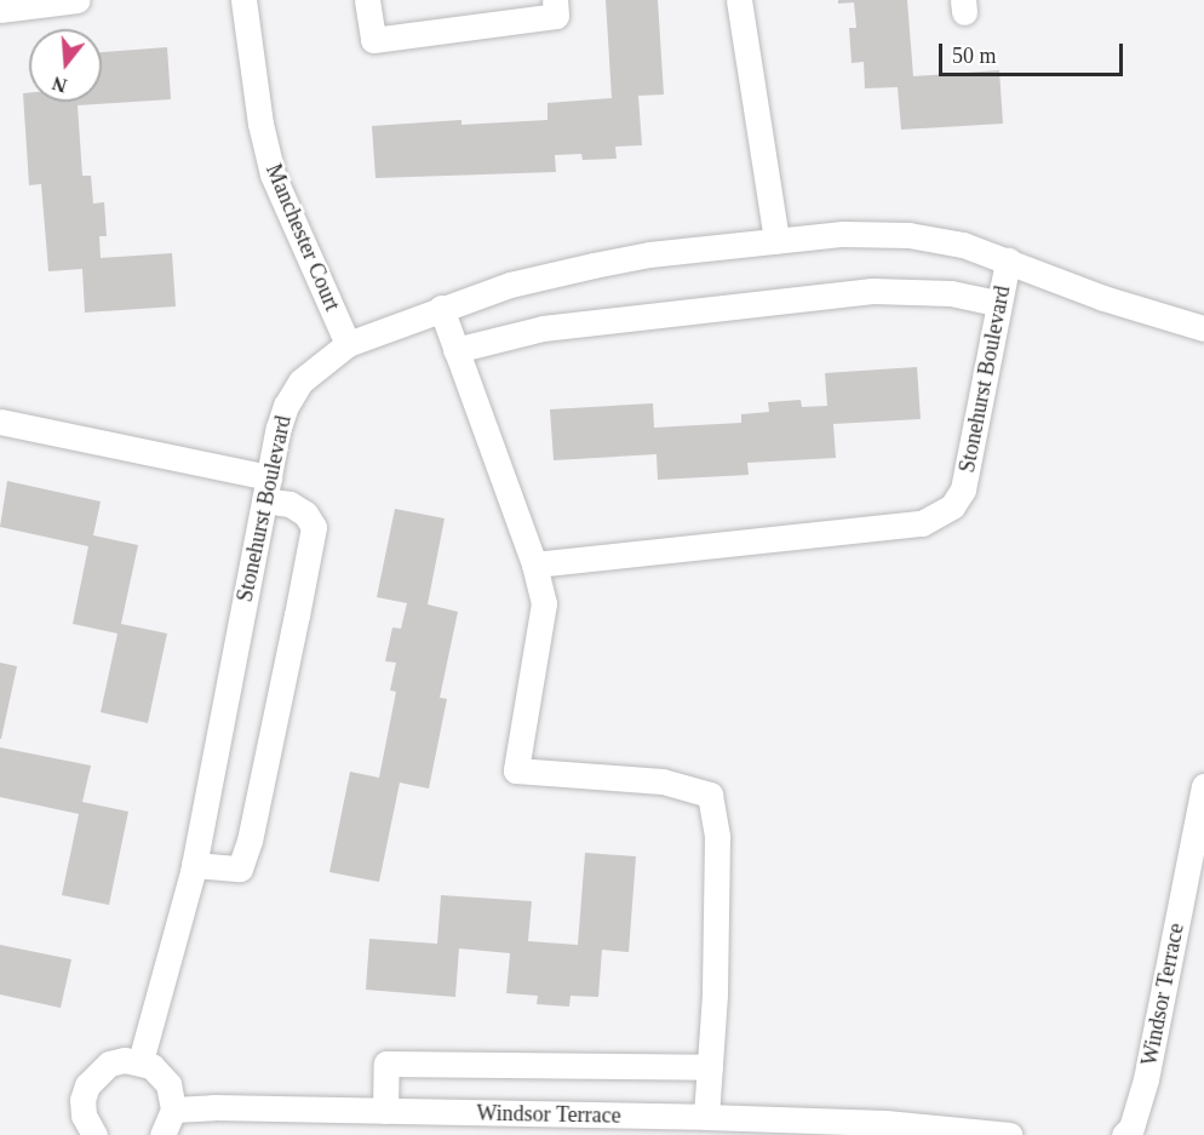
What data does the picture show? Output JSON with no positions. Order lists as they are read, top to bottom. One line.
{"streets":{"street":["Manchester Court","Stonehurst Boulevard","Windsor Terrace"]},"crossings":[["Manchester Court","Stonehurst Boulevard"]],"scale_bar":"50 m","north":"bottom"}
